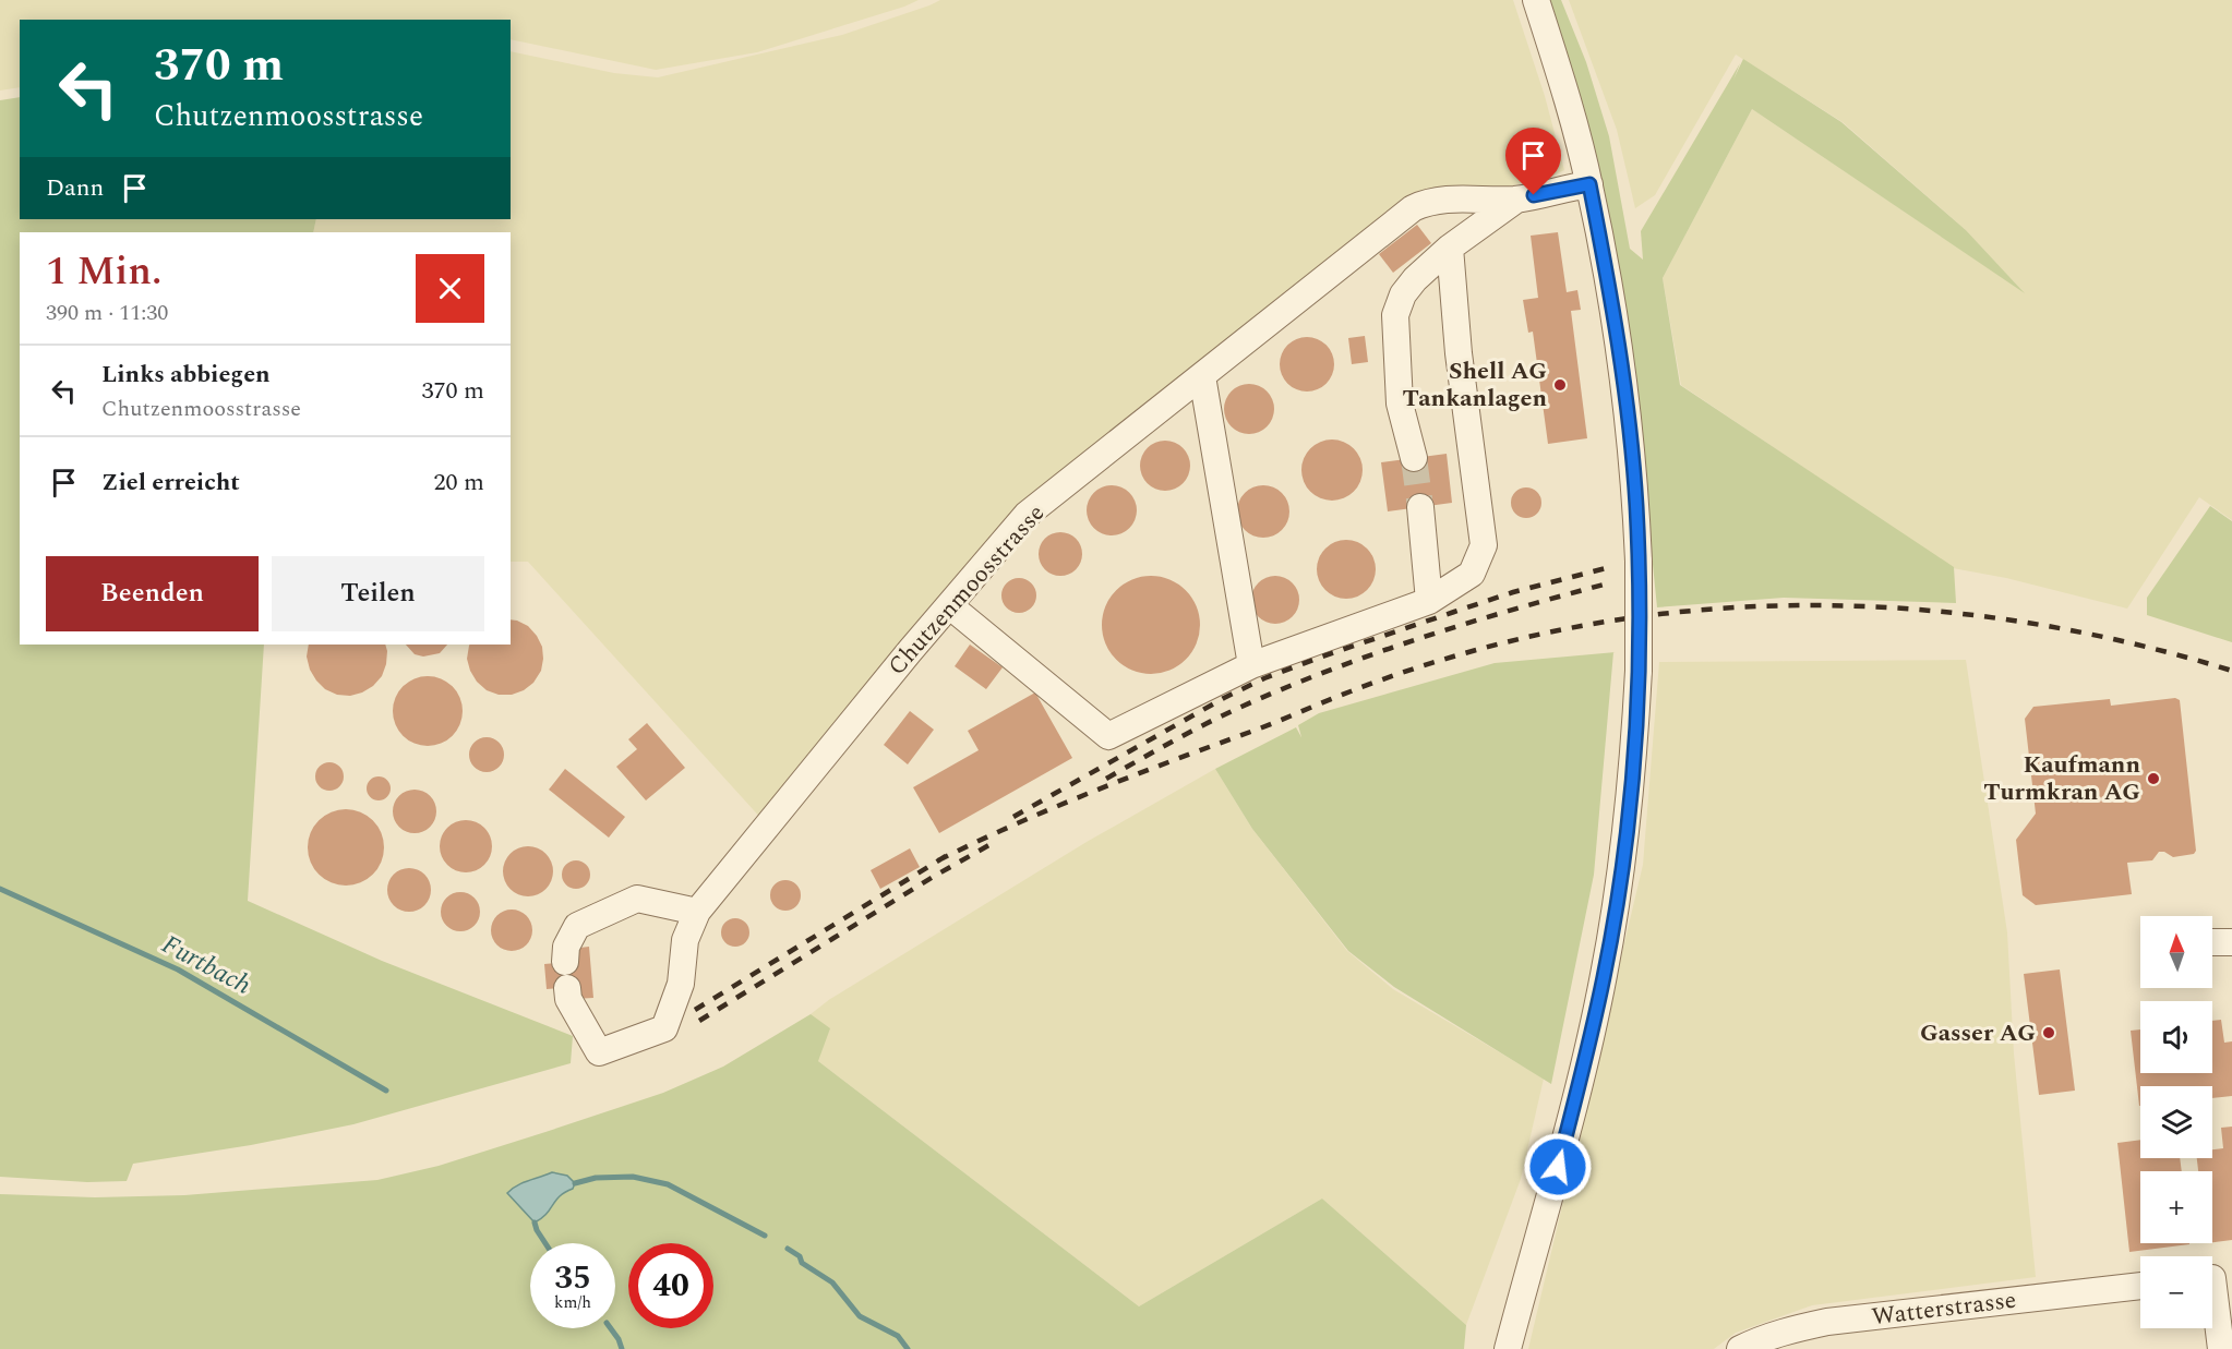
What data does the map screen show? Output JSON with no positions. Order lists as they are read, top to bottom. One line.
{"streets":{"street":["Chutzenmoosstrasse","Watterstrasse"]},"water":["Furtbach"],"places":["Shell AG Tankanlagen","Kaufmann Turmkran AG","Gasser AG"],"north":"top","page":{"turn":["370 m","Chutzenmoosstrasse"],"then":"Dann","heading":["1 Min.","390 m · 11:30"],"list":[{"name":"Links abbiegen","note":"Chutzenmoosstrasse","value":"370 m"},{"name":"Ziel erreicht","value":"20 m"}],"buttons":["Beenden","Teilen"],"map_buttons":["+","−"],"speed":"35 km/h","limit":"40"}}
